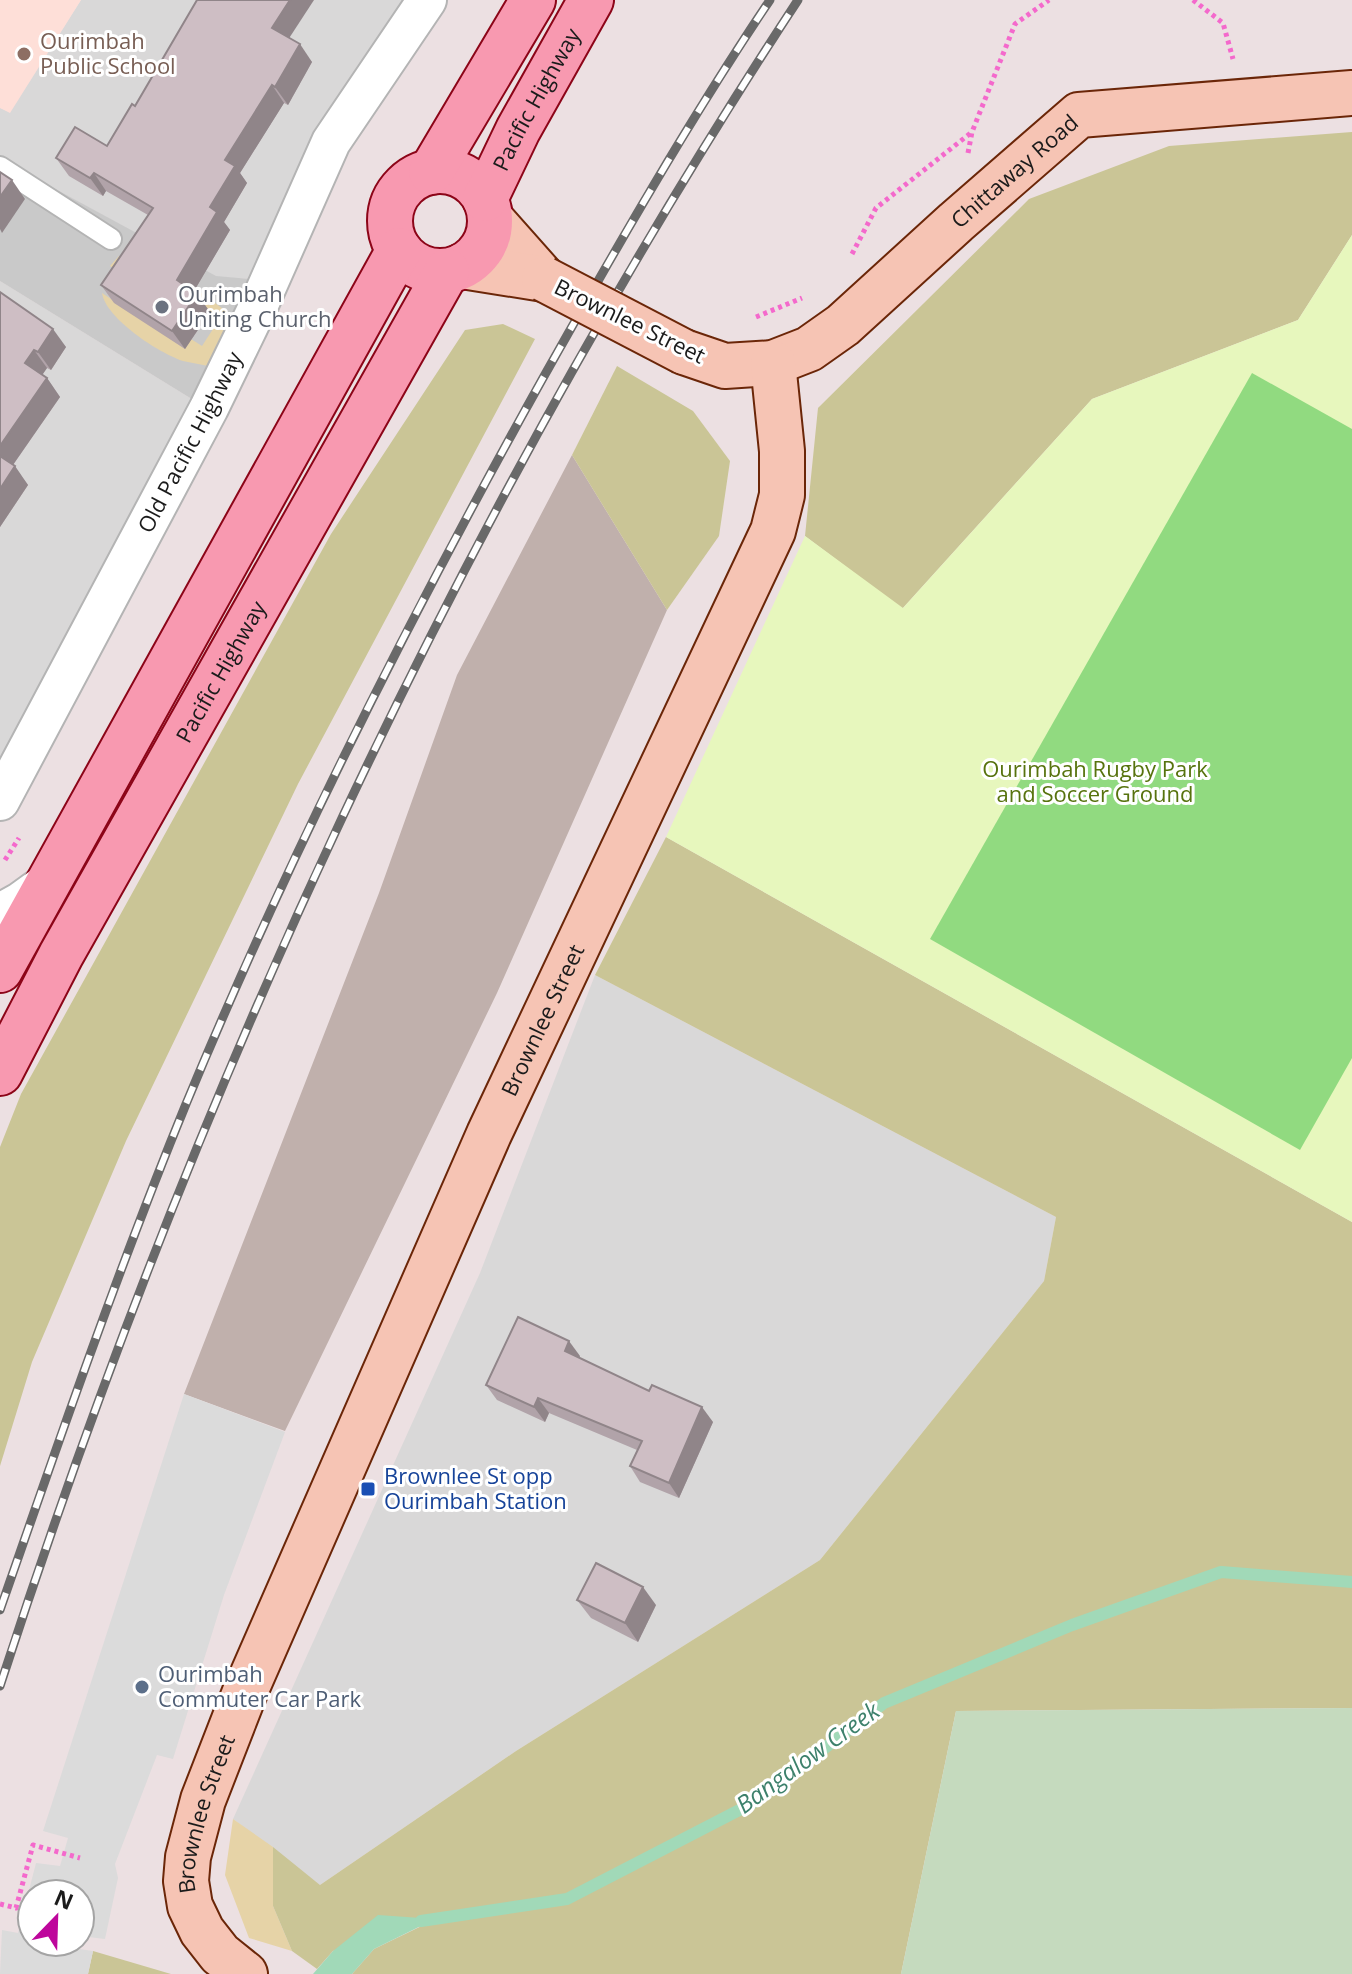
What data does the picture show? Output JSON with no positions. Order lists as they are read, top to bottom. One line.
{"streets":{"main road":["Pacific Highway"],"street":["Chittaway Road","Brownlee Street","Old Pacific Highway"]},"crossings":[["Pacific Highway","Brownlee Street"],["Chittaway Road","Brownlee Street"]],"water":["Bangalow Creek"],"parks":["Ourimbah Rugby Park and Soccer Ground"],"places":{"other":["Ourimbah Public School","Ourimbah Uniting Church","Ourimbah Commuter Car Park"],"transit":["Brownlee St opp Ourimbah Station"]},"north":"top right"}
